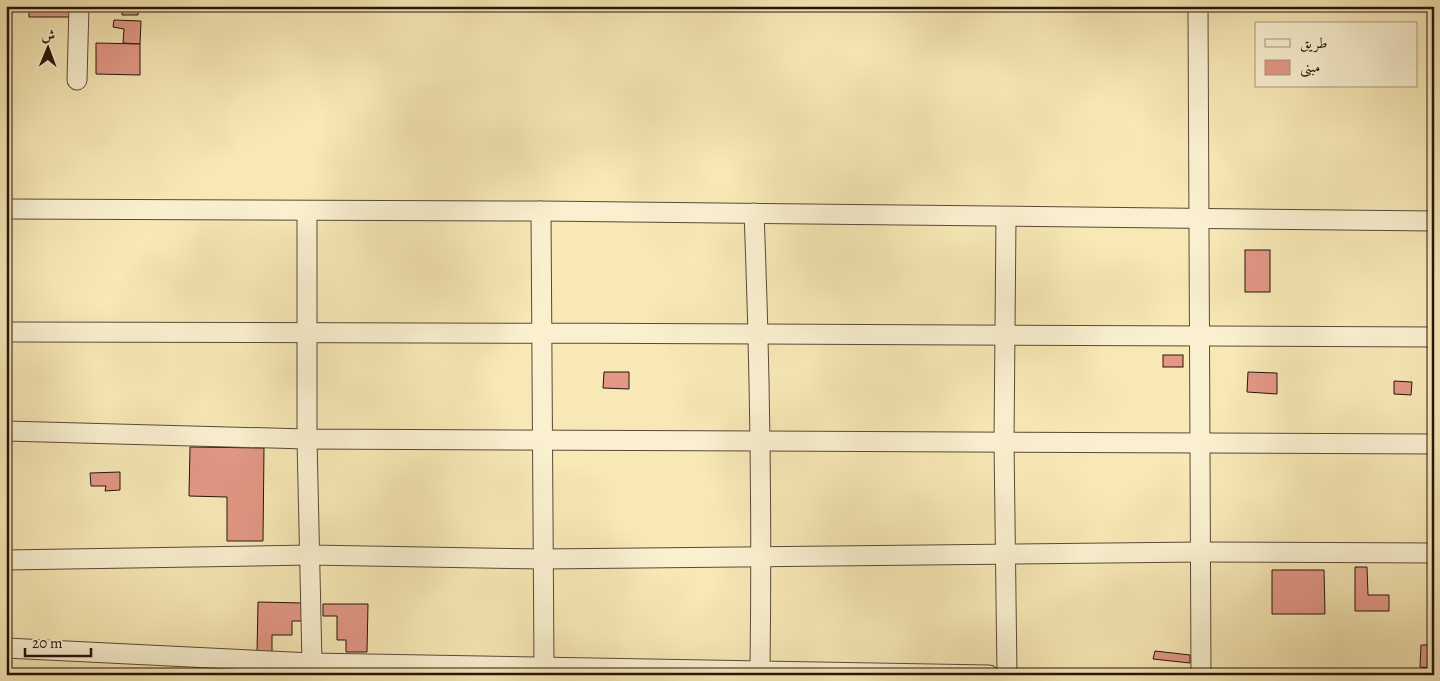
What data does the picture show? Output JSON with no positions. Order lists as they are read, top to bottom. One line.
{"legend":["طريق","مبنى"],"scale_bar":"20 m","north":"top"}
